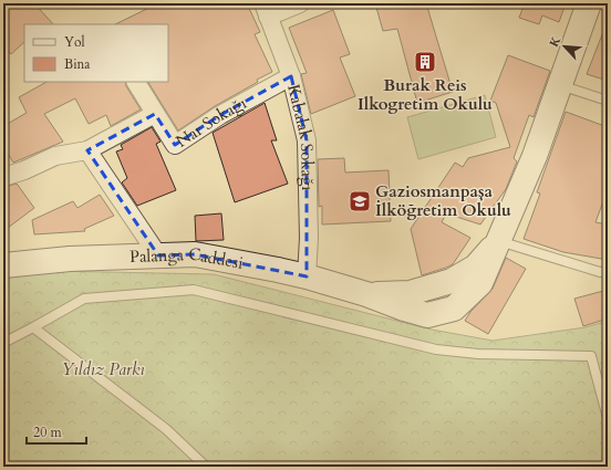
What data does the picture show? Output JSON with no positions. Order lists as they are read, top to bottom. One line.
{"streets":{"main road":["Palanga Caddesi"],"street":["Nar Sokağı","Kabalak Sokağı"]},"crossings":[["Nar Sokağı","Kabalak Sokağı"],["Kabalak Sokağı","Palanga Caddesi"]],"parks":["Yıldız Parkı"],"places":{"building":["Burak Reis Ilkogretim Okulu"],"school or university":["Gaziosmanpaşa İlköğretim Okulu"]},"legend":["Yol","Bina"],"scale_bar":"20 m","north":"top left"}
